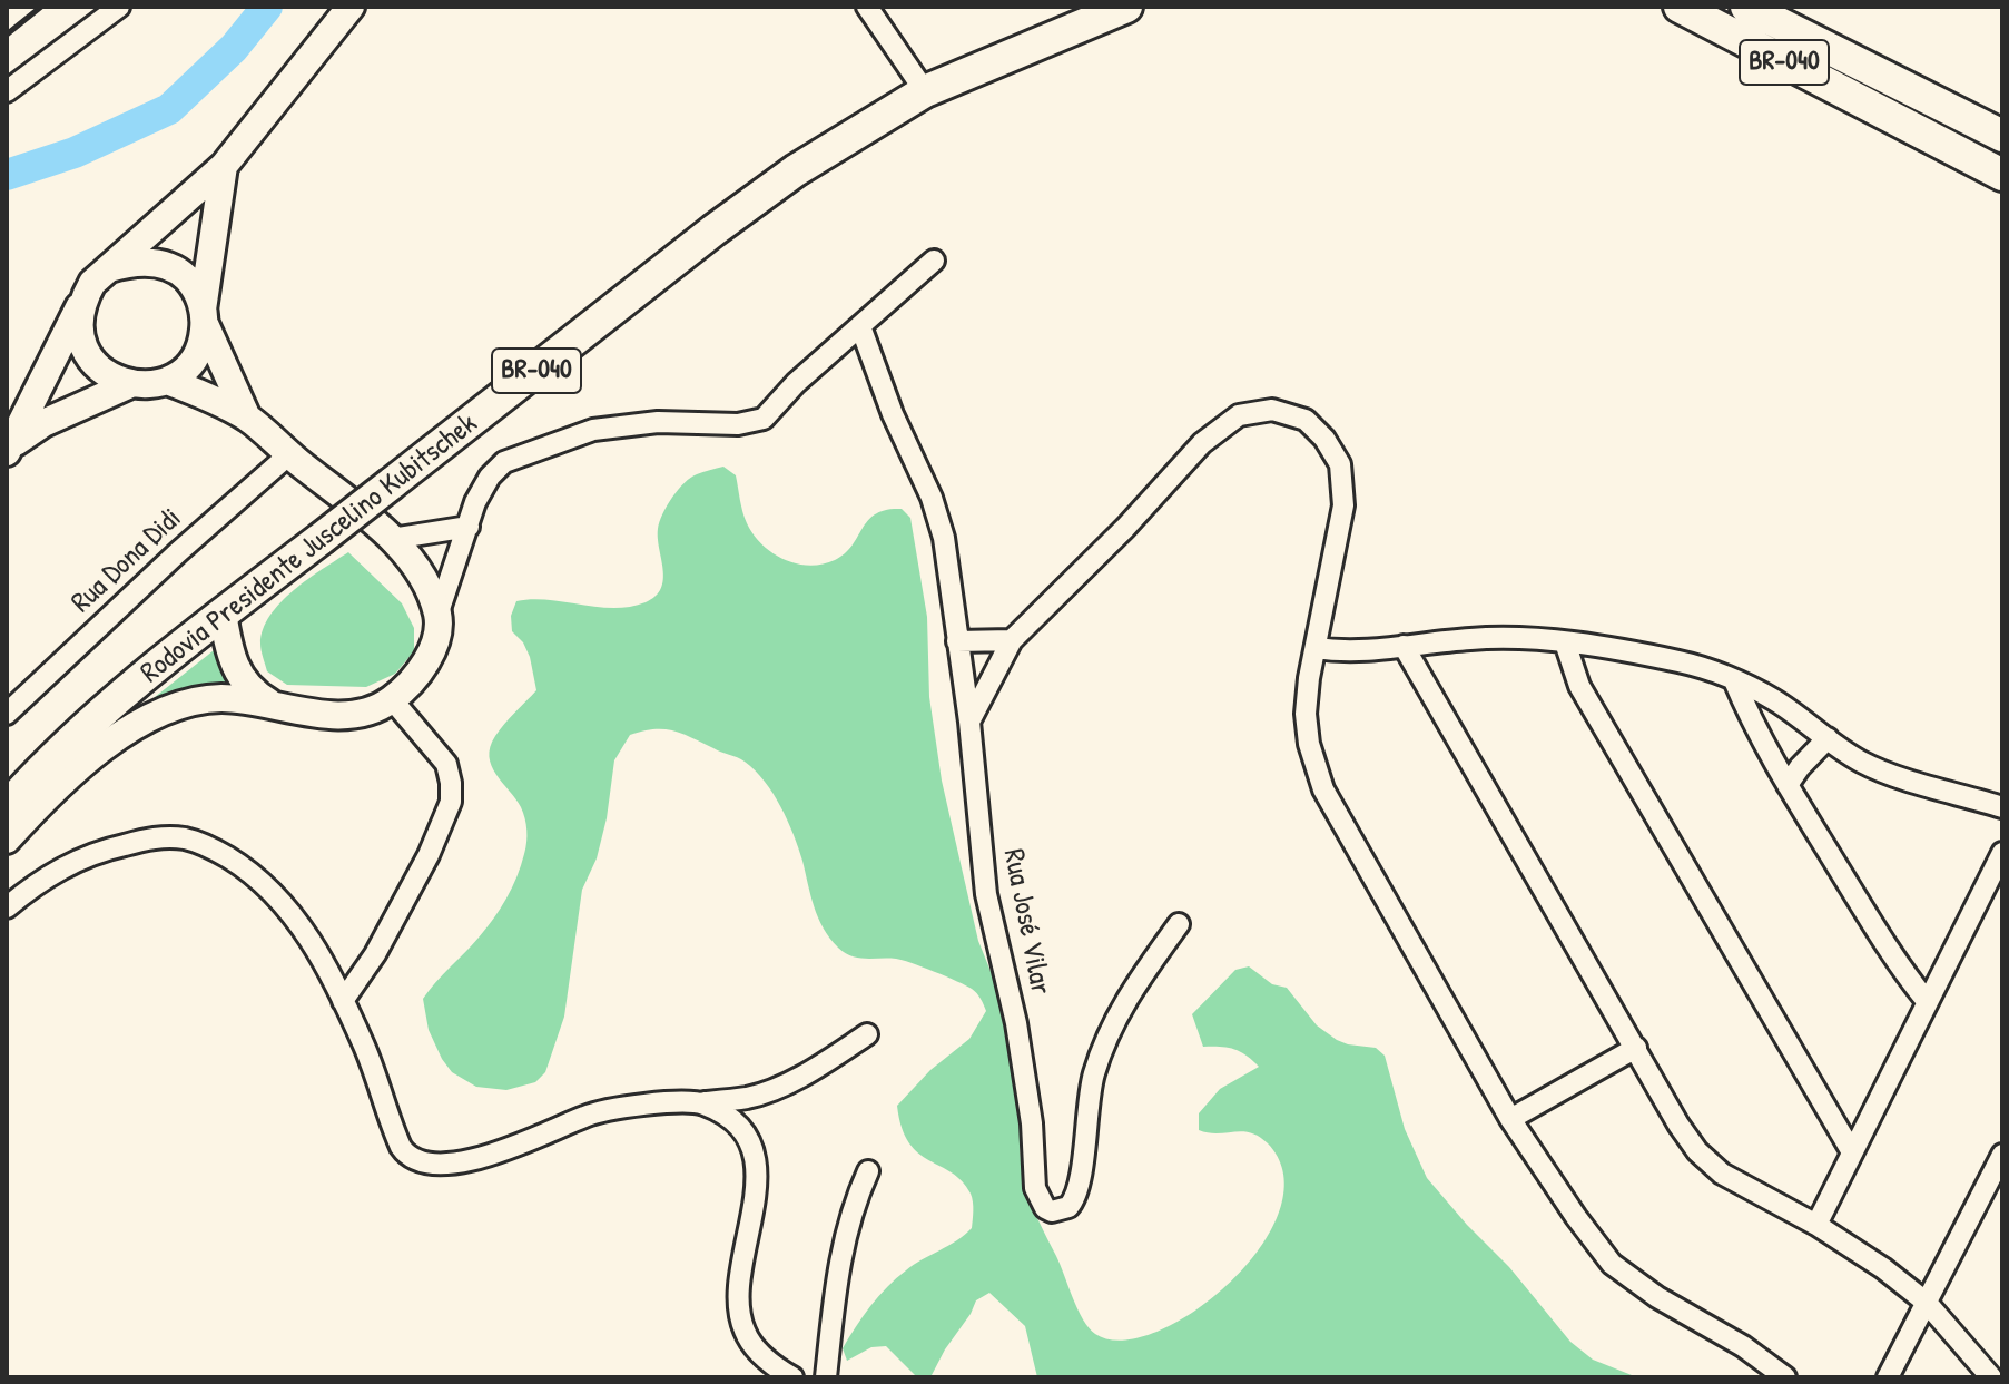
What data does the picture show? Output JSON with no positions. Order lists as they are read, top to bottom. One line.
{"streets":{"highway":["BR-040","Rodovia Presidente Juscelino Kubitschek"],"street":["Rua Dona Didi","Rua José Vilar"]}}
